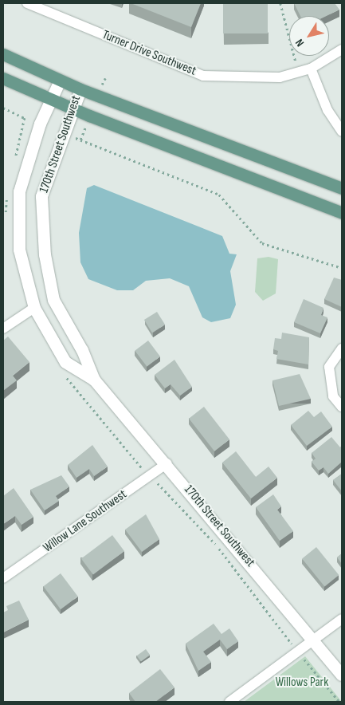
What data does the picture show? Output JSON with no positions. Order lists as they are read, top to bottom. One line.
{"streets":{"street":["Turner Drive Southwest","170th Street Southwest","Willow Lane Southwest"]},"crossings":[["170th Street Southwest","Willow Lane Southwest"]],"parks":["Willows Park"],"north":"bottom left"}
